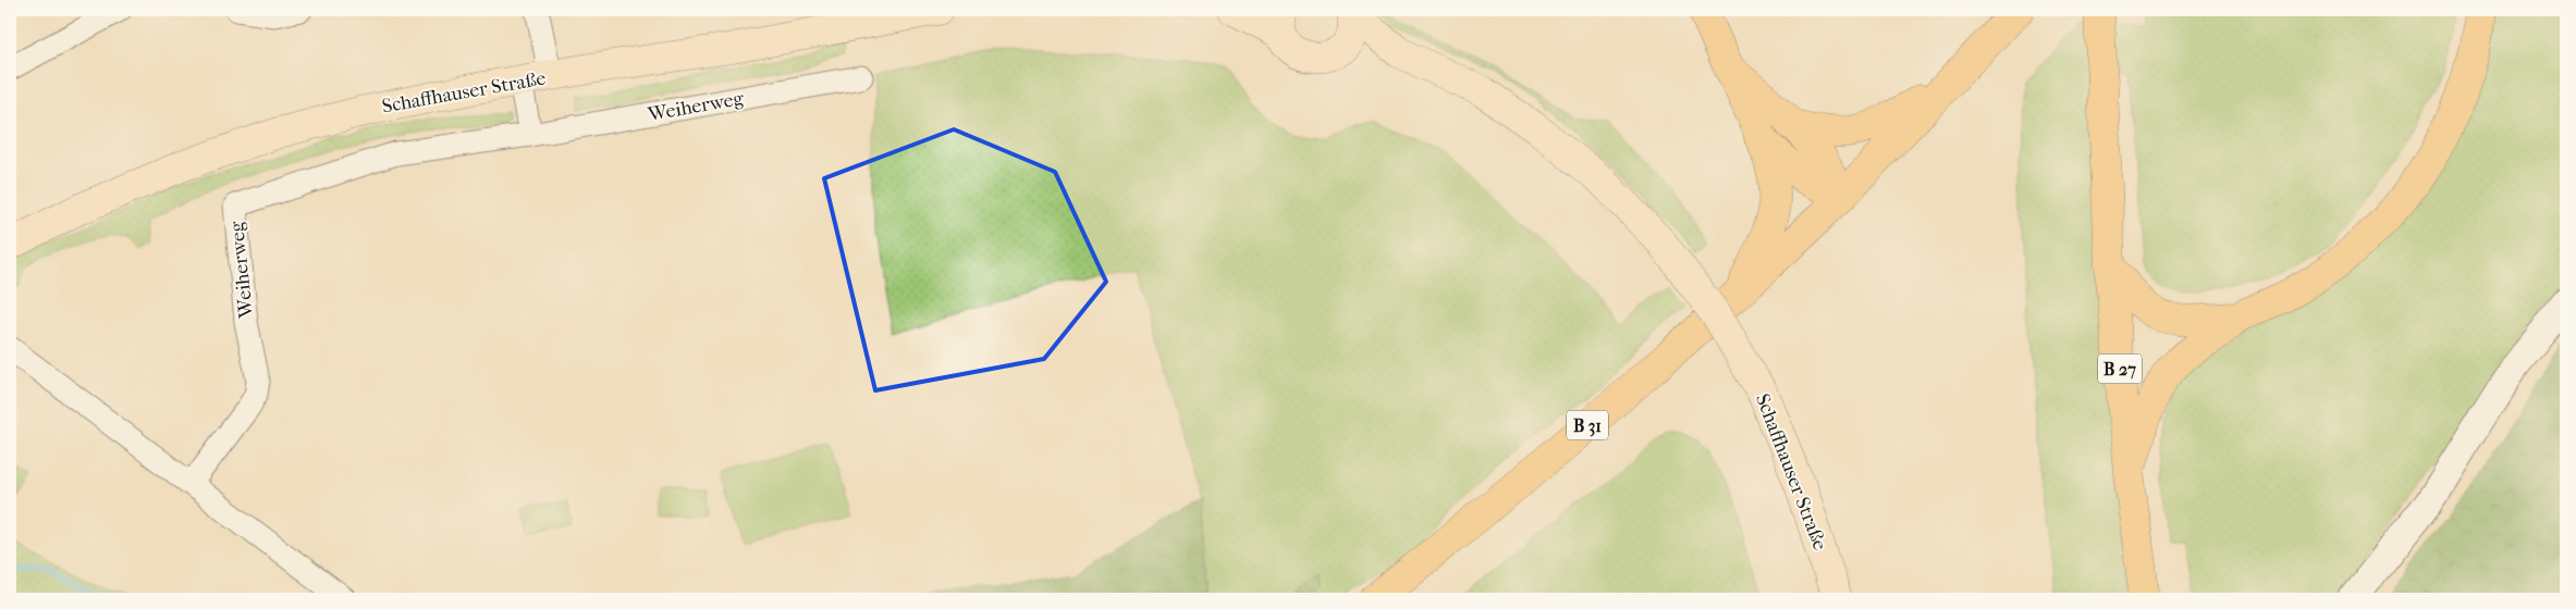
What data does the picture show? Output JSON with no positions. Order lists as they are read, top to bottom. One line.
{"streets":{"main road":["Schaffhauser Straße","B 27","B 31"],"street":["Weiherweg"]}}
